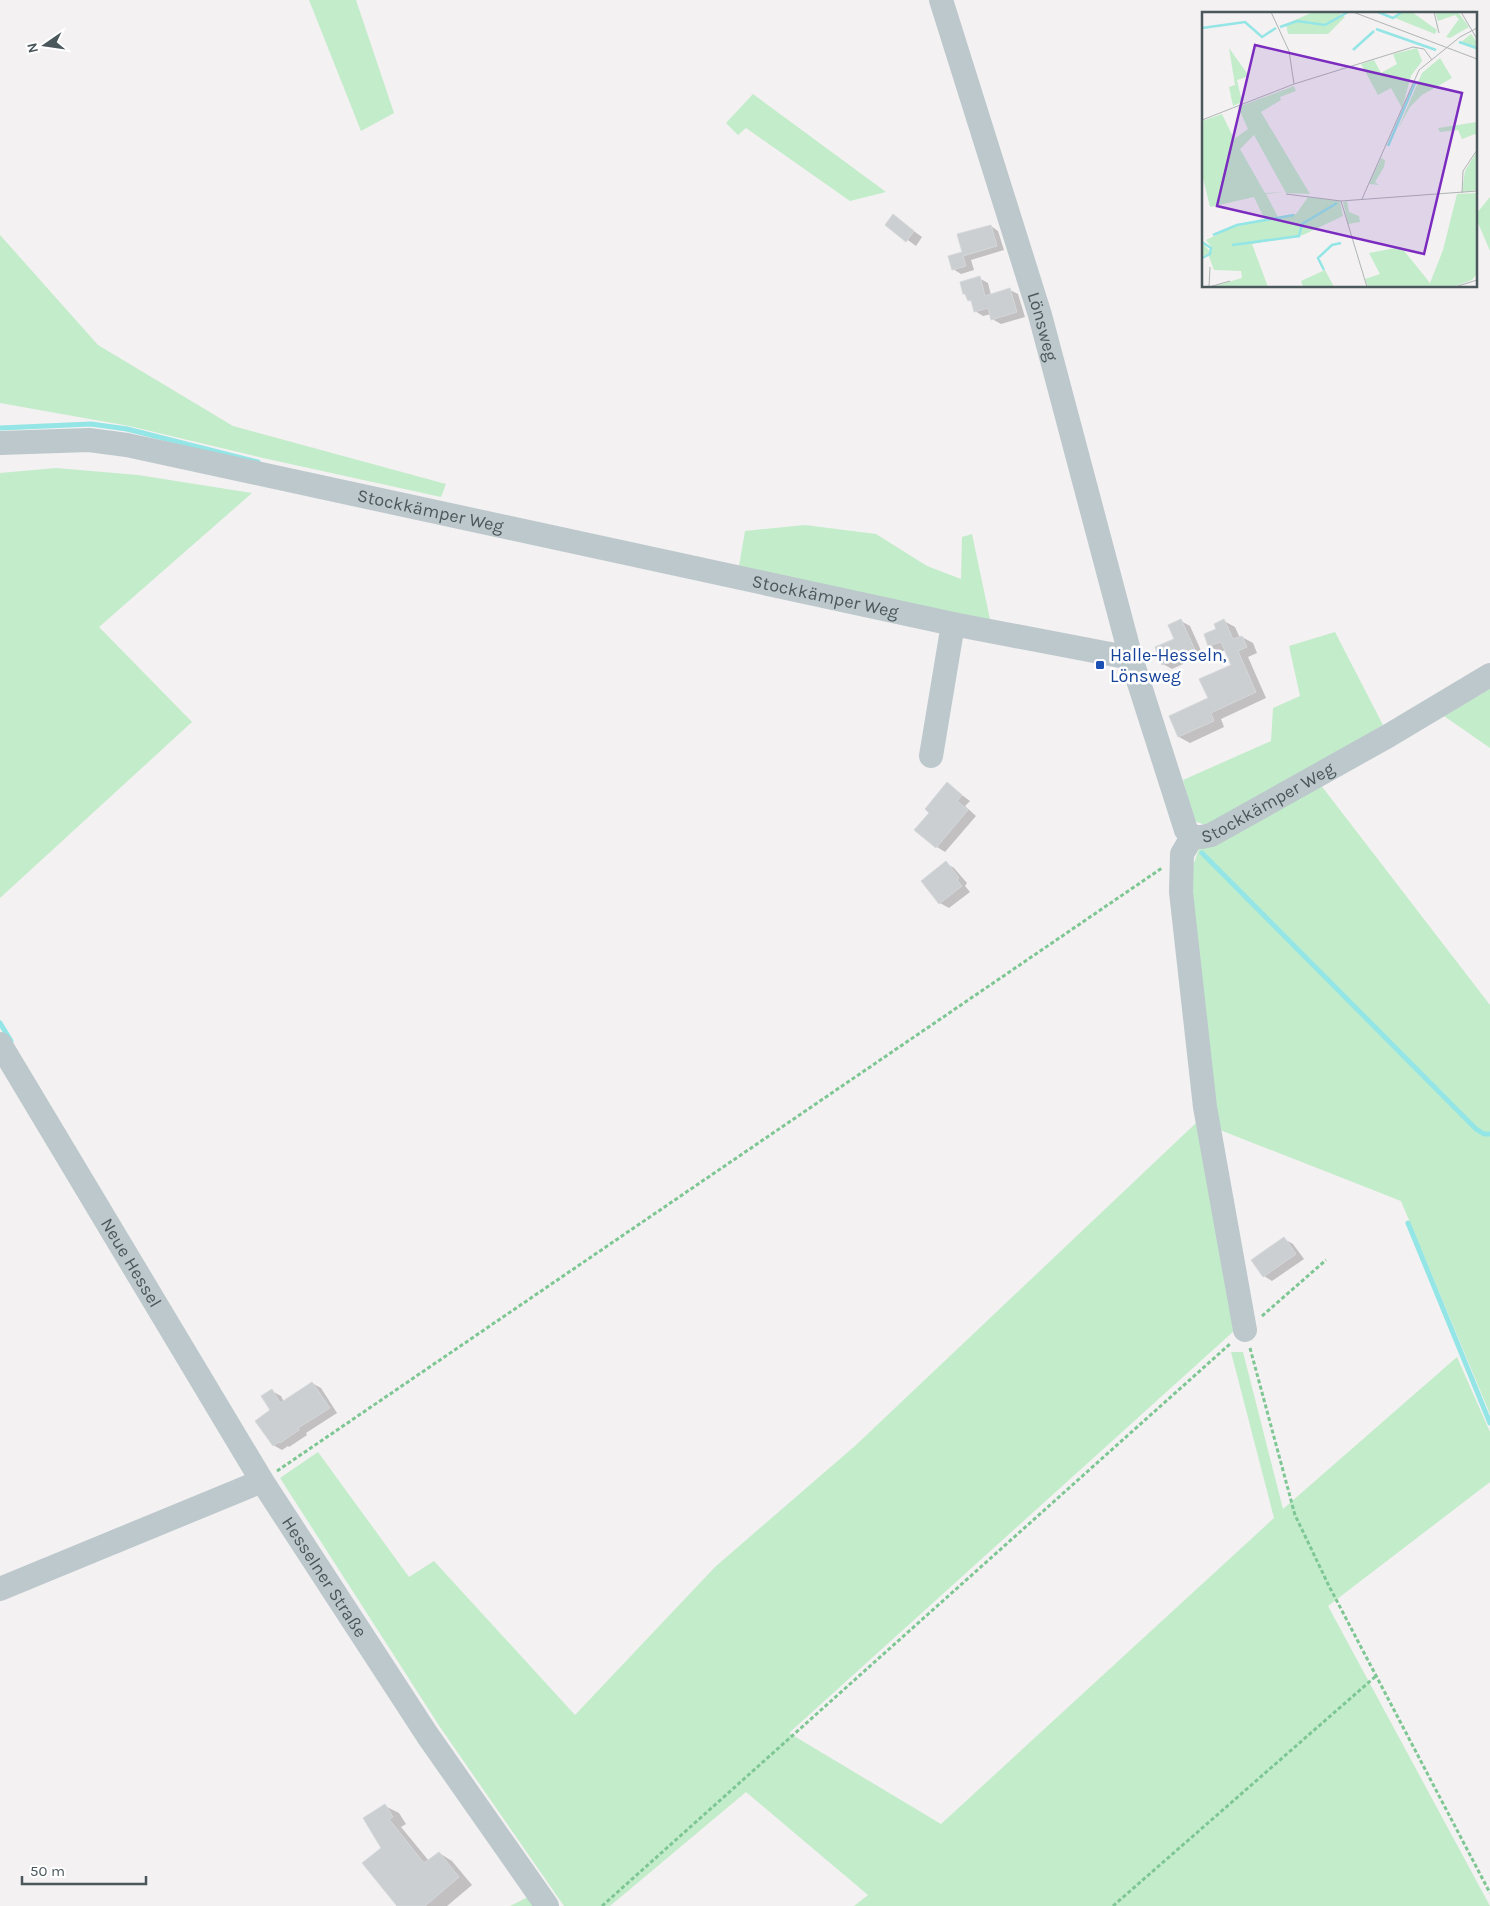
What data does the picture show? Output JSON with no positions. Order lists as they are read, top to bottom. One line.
{"streets":{"street":["Lönsweg","Stockkämper Weg","Neue Hessel","Hesselner Straße"]},"crossings":[["Lönsweg","Stockkämper Weg"],["Neue Hessel","Hesselner Straße"]],"places":{"transit":["Halle-Hesseln, Lönsweg"]},"scale_bar":"50 m","north":"left"}
